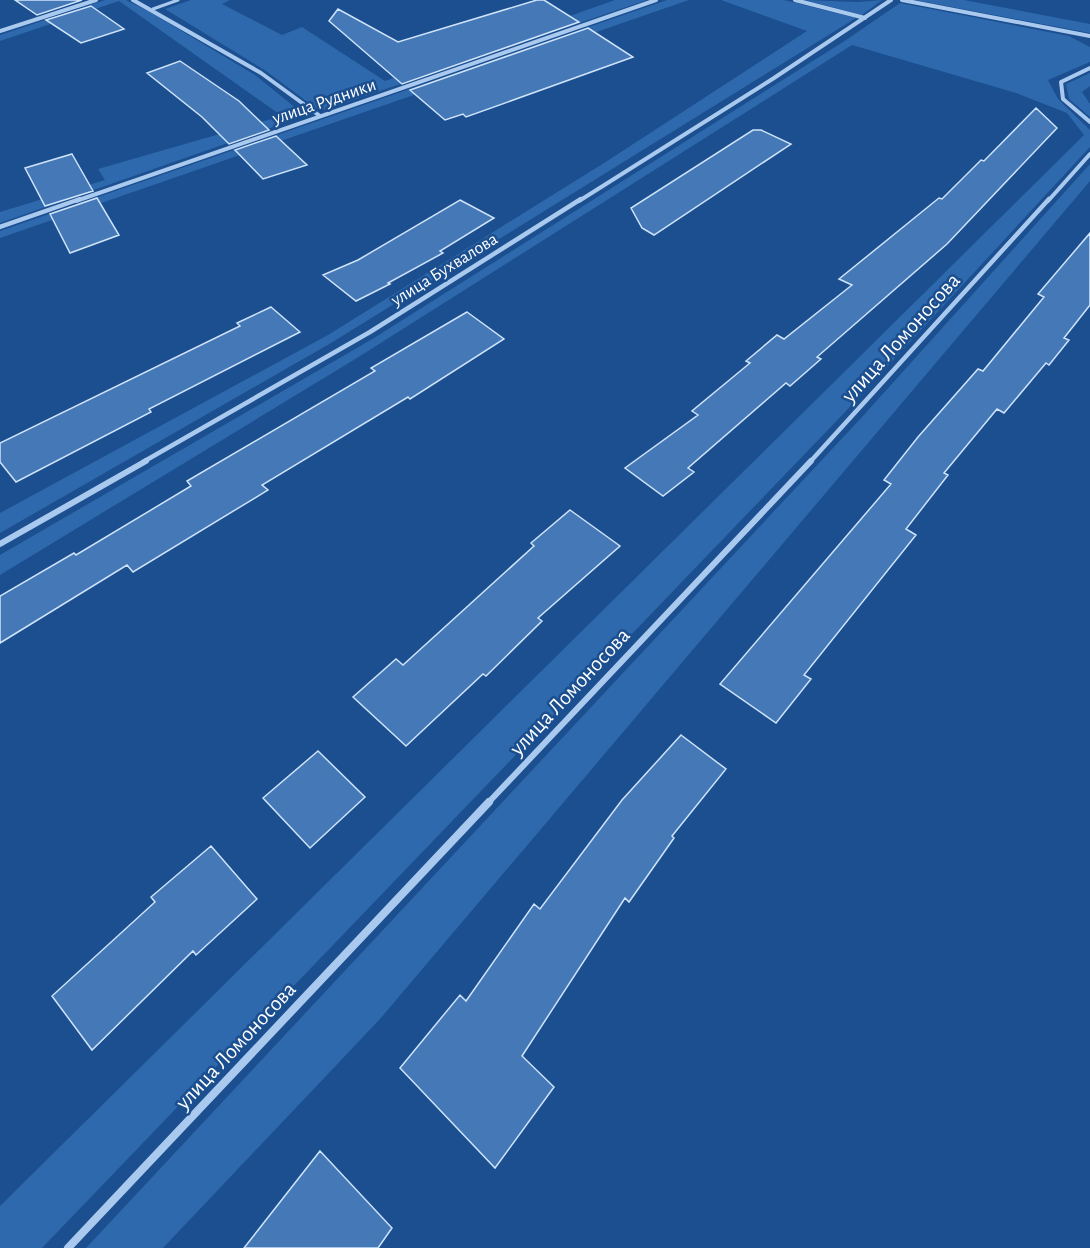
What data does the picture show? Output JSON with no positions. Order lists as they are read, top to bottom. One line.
{"streets":{"street":["улица Рудники","улица Бухвалова","улица Ломоносова"]}}
